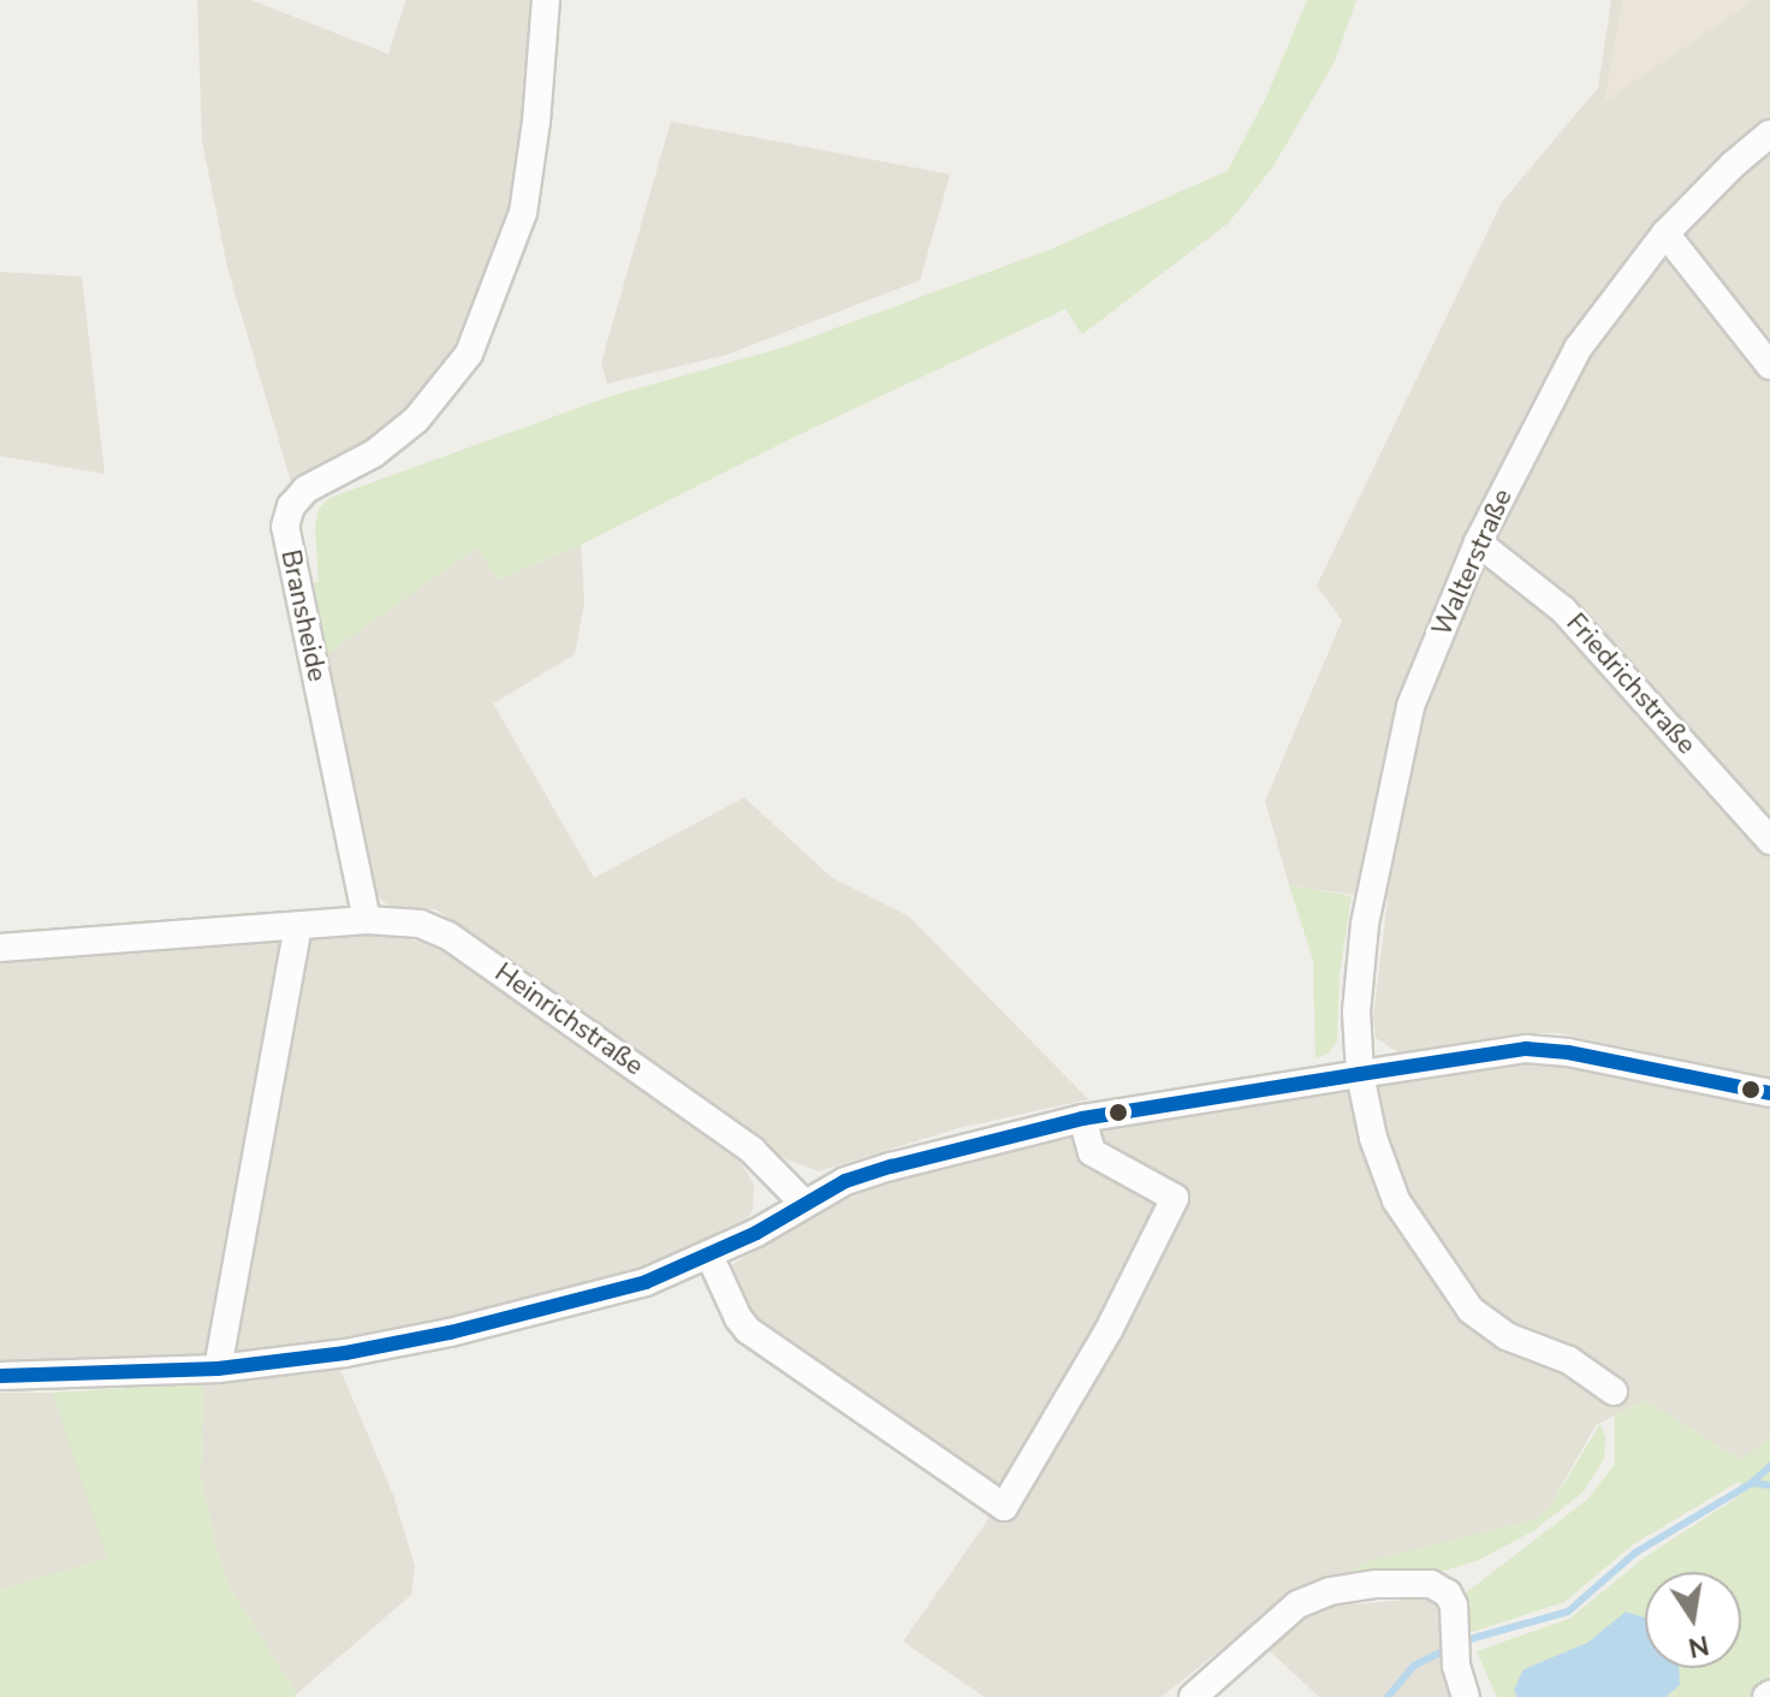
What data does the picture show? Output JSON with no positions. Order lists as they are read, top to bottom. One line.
{"streets":{"street":["Walterstraße","Bransheide","Friedrichstraße","Heinrichstraße"]},"crossings":[["Walterstraße","Friedrichstraße"],["Bransheide","Heinrichstraße"]],"north":"bottom"}
